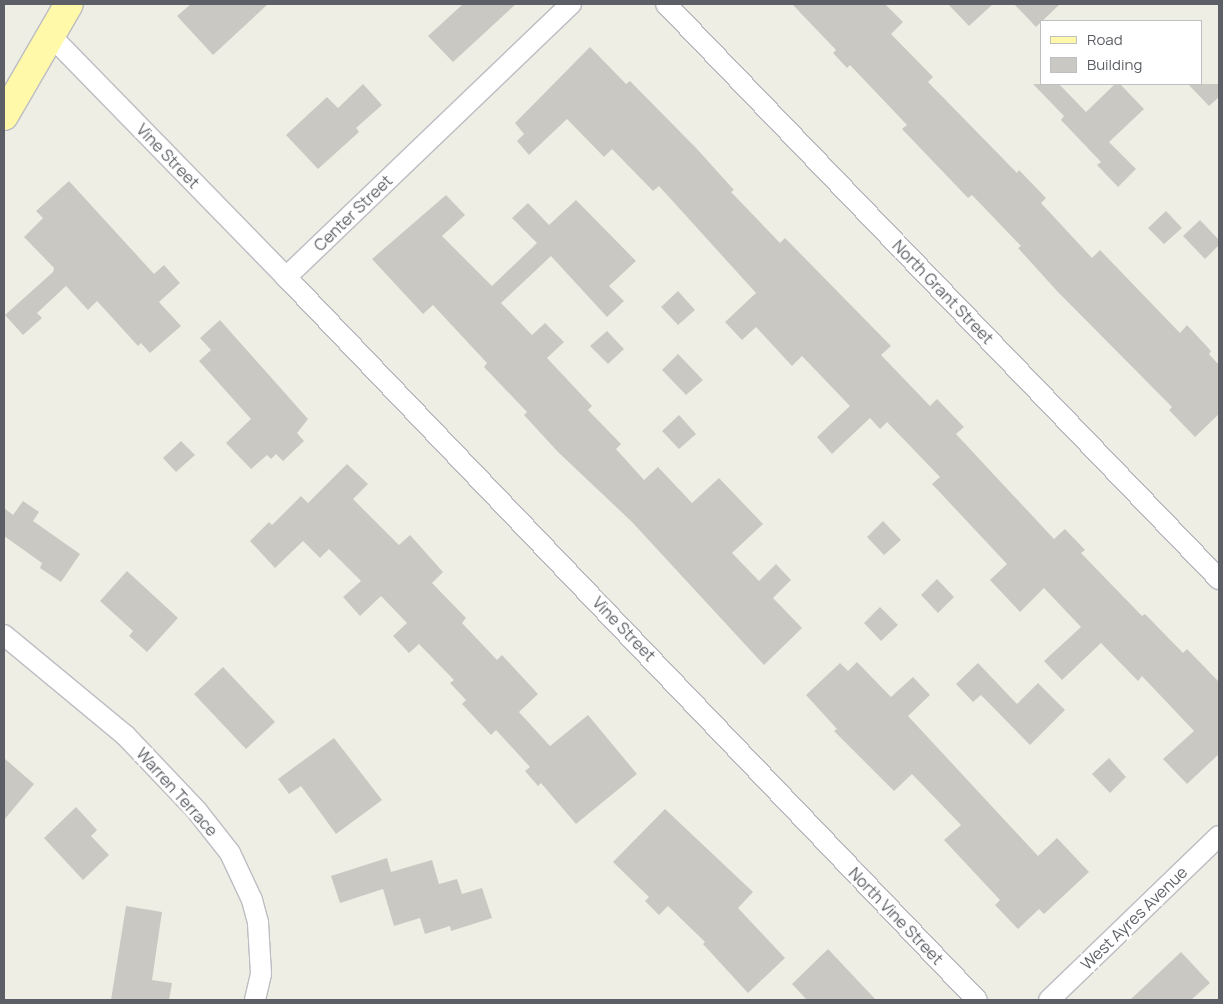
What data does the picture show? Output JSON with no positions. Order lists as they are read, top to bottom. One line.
{"streets":{"street":["Vine Street","Center Street","North Grant Street","Warren Terrace","North Vine Street","West Ayres Avenue"]},"crossings":[["Vine Street","Center Street"],["Vine Street","North Vine Street"]],"legend":["Road","Building"]}
